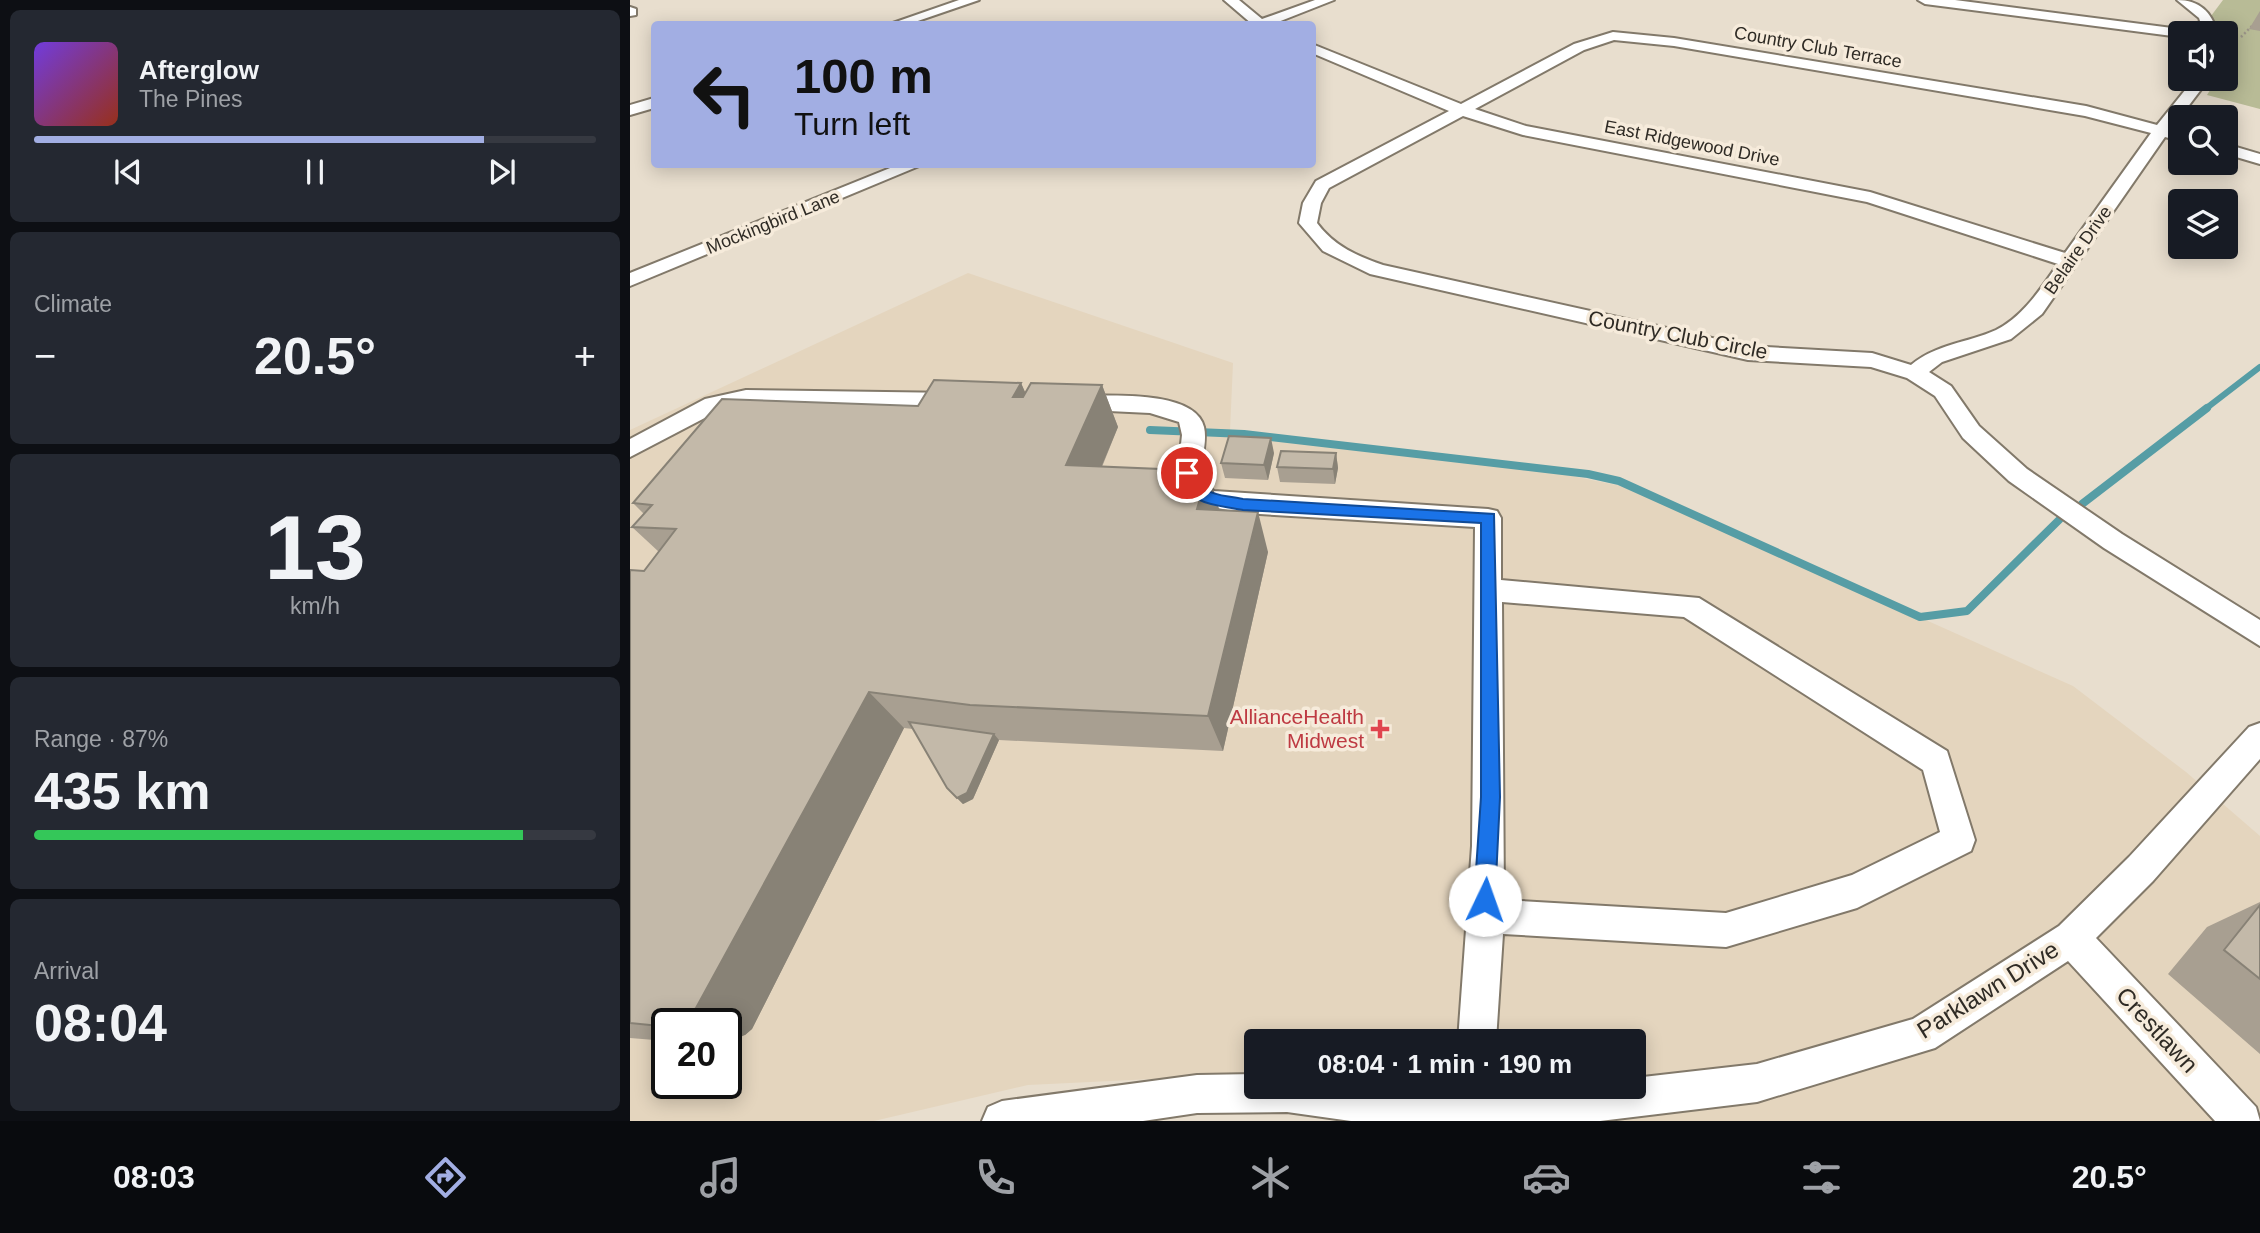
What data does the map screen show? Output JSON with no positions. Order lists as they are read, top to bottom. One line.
{"streets":{"street":["Country Club Terrace","East Ridgewood Drive","Mockingbird Lane","Belaire Drive","Country Club Circle","Parklawn Drive","Crestlawn"]},"crossings":[["Country Club Terrace","East Ridgewood Drive"],["Country Club Terrace","Country Club Circle"],["East Ridgewood Drive","Belaire Drive"],["East Ridgewood Drive","Country Club Circle"],["Belaire Drive","Country Club Circle"],["Parklawn Drive","Crestlawn"]],"places":{"health":["AllianceHealth Midwest"]},"page":{"turn":["100 m","Turn left"],"song":["Afterglow","The Pines"],"tile":["Climate",["13","km/h"],["Range · 87%","435 km"],["Arrival","08:04"]],"heat":["−","20.5°","+"],"limit":"20","trip":"08:04 · 1 min · 190 m","tabs":["08:03","20.5°"]}}
